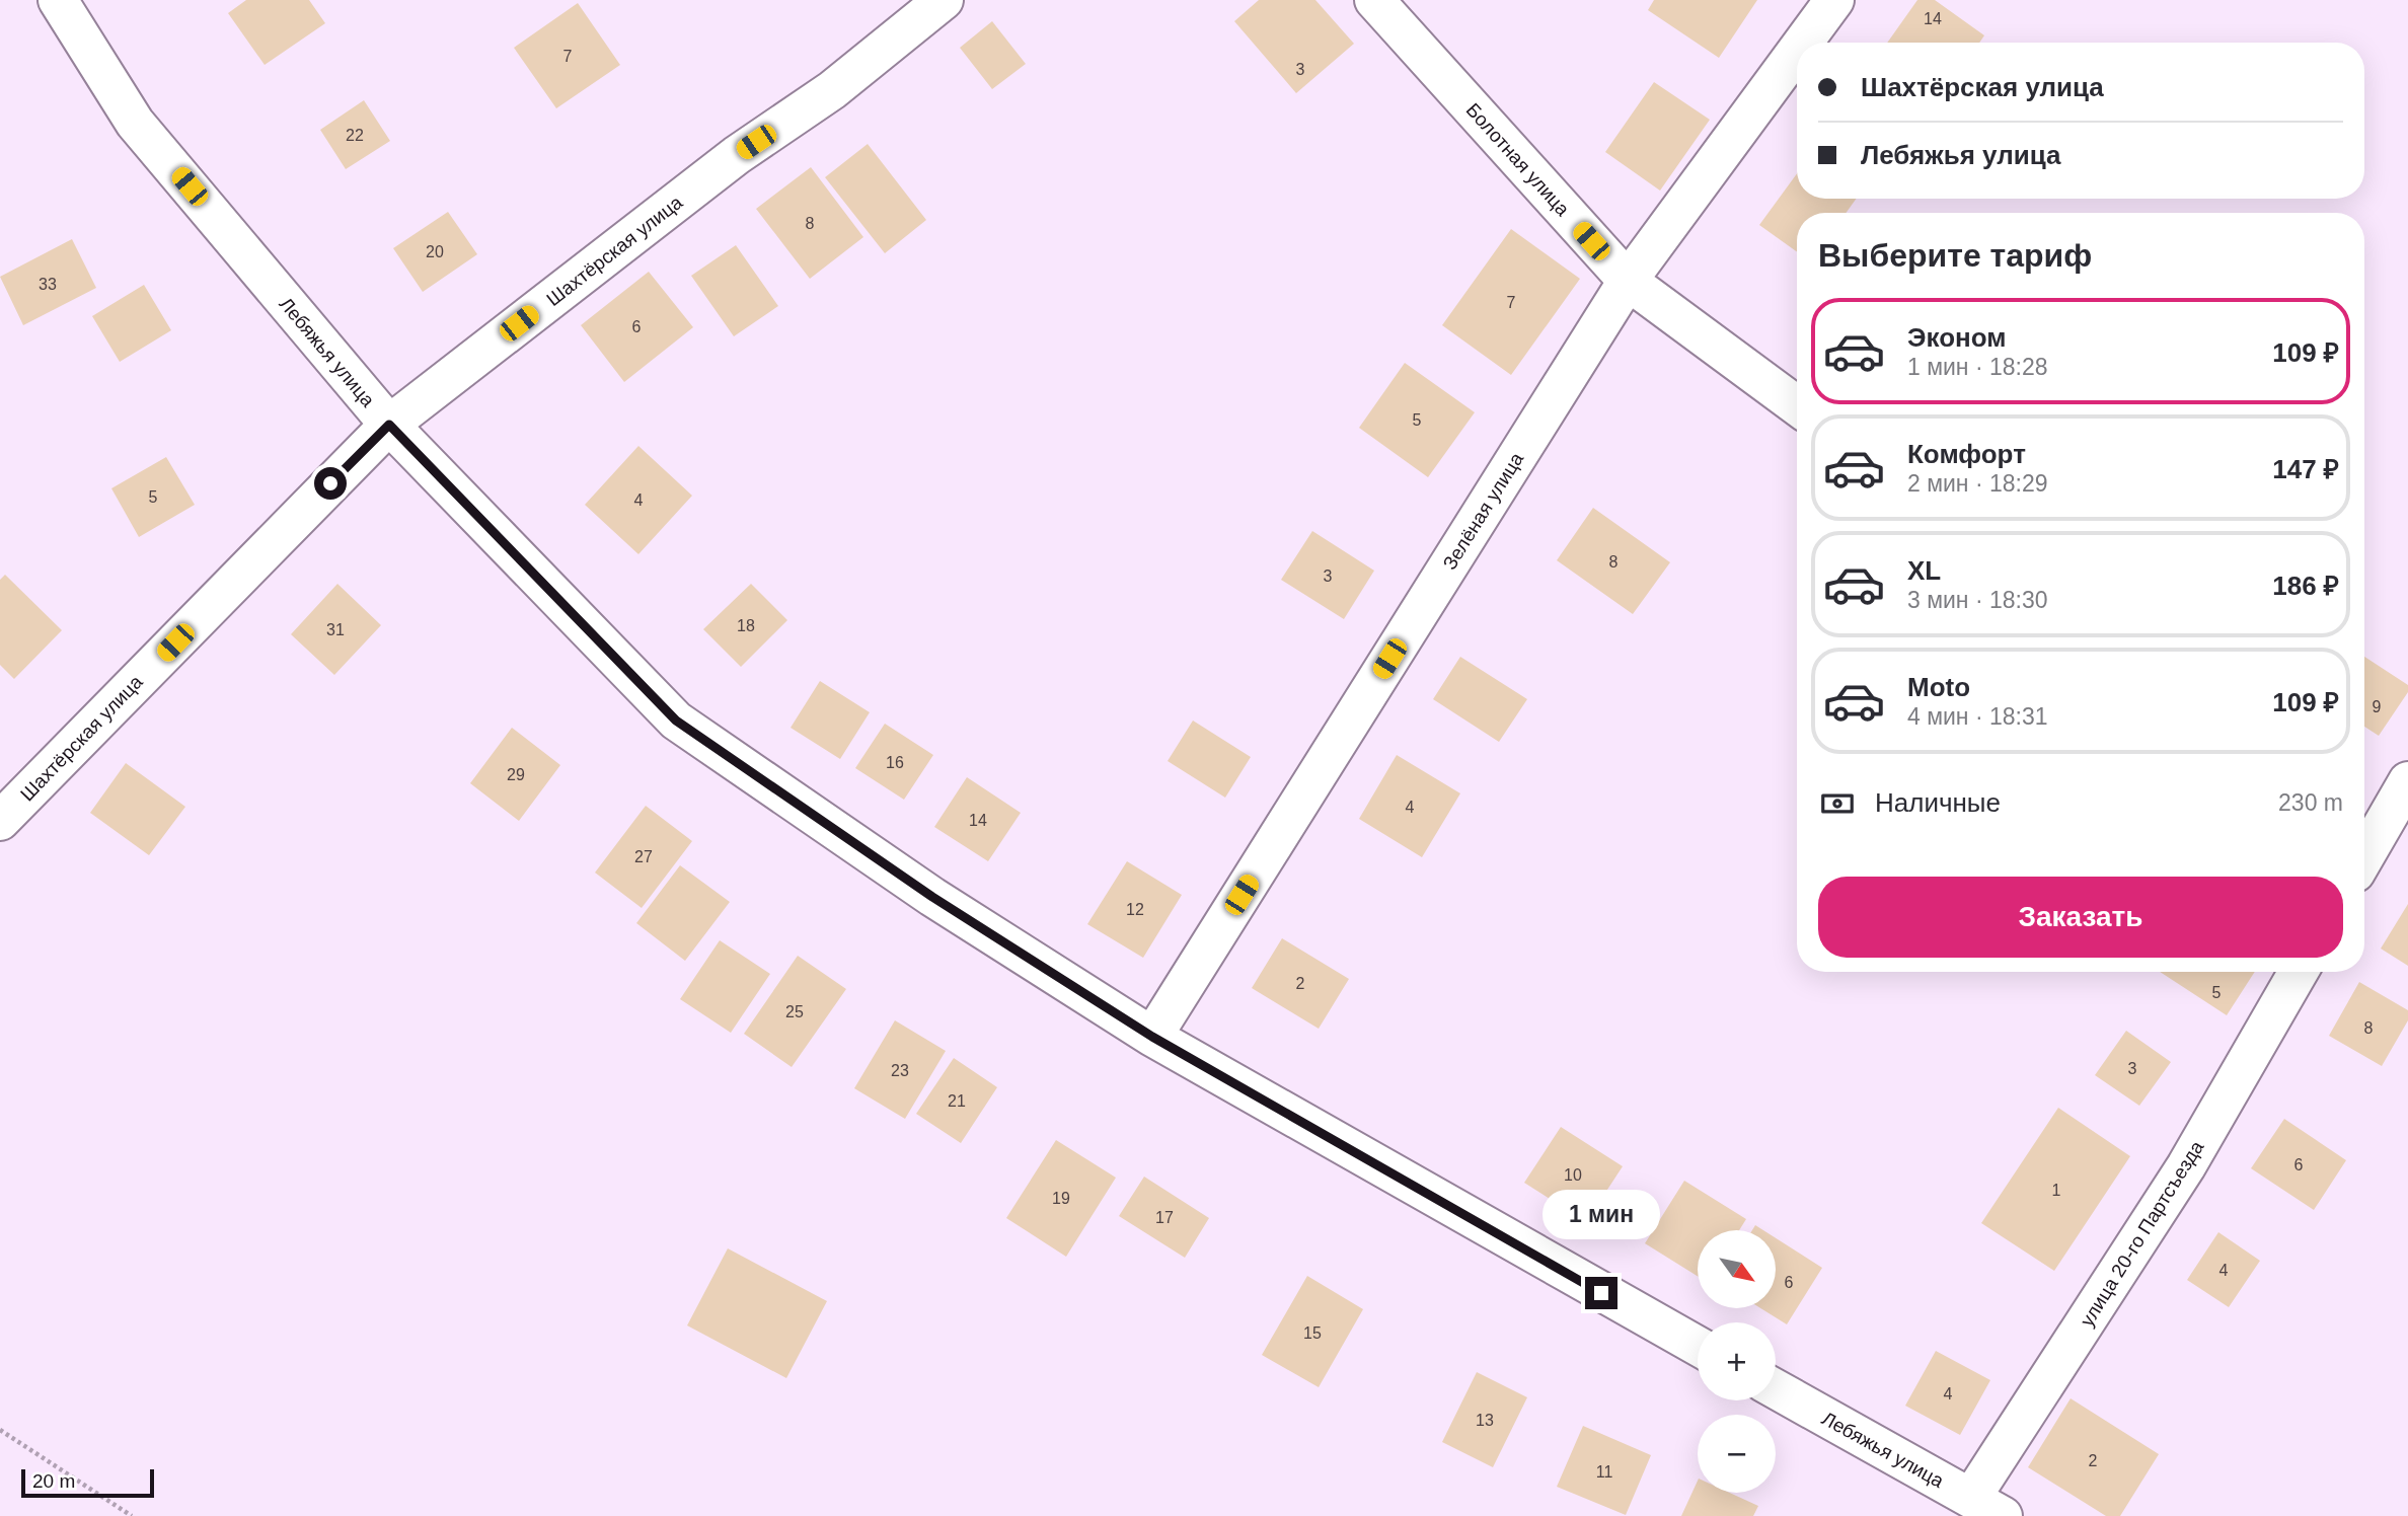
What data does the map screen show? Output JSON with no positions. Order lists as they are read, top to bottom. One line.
{"streets":{"street":["Болотная улица","Шахтёрская улица","Лебяжья улица","Зелёная улица","улица 20-го Партсъезда"]},"crossings":[["Болотная улица","Зелёная улица"],["Шахтёрская улица","Лебяжья улица"],["Лебяжья улица","Зелёная улица"],["Лебяжья улица","улица 20-го Партсъезда"]],"house_numbers":["14","7","3","22","8","20","33","7","6","5","5","4","8","3","18","31","9","16","29","4","14","27","12","2","5","25","8","3","23","21","6","10","1","19","17","4","6","15","4","13","2","11"],"scale_bar":"20 m","north":"bottom right","page":{"banner":["Шахтёрская улица","Лебяжья улица"],"heading":"Выберите тариф","list":[{"name":"Эконом","note":"1 мин · 18:28","value":"109 ₽"},{"name":"Комфорт","note":"2 мин · 18:29","value":"147 ₽"},{"name":"XL","note":"3 мин · 18:30","value":"186 ₽"},{"name":"Moto","note":"4 мин · 18:31","value":"109 ₽"}],"pay":["Наличные","230 m"],"buttons":"Заказать","bubble":"1 мин","map_buttons":["+","−"],"scale":"20 m"}}
